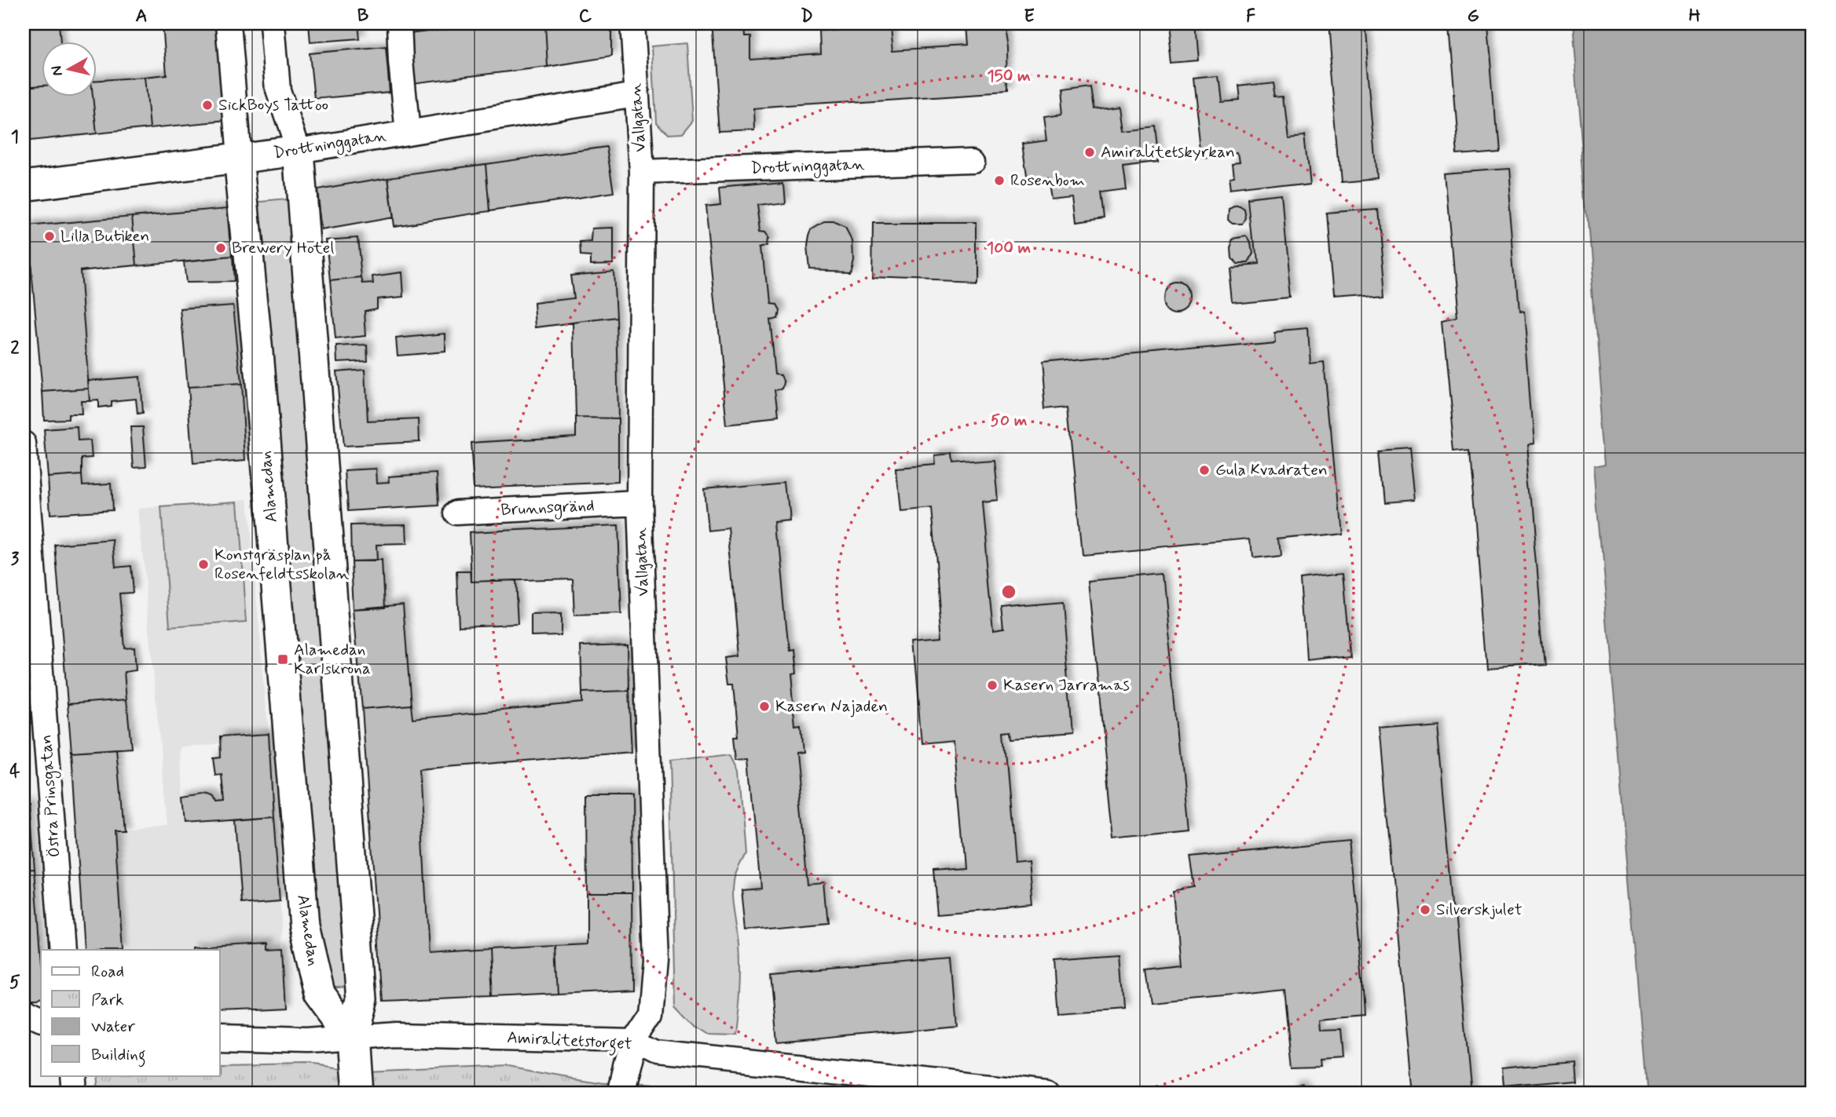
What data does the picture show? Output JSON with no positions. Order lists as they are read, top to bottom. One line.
{"streets":{"street":["Vallgatan","Drottninggatan","Alamedan","Brunnsgränd","Östra Prinsgatan","Amiralitetstorget"]},"crossings":[["Vallgatan","Drottninggatan"],["Vallgatan","Brunnsgränd"],["Vallgatan","Amiralitetstorget"],["Drottninggatan","Alamedan"],["Alamedan","Amiralitetstorget"]],"places":{"other":["SickBoys Tattoo","Amiralitetskyrkan","Rosenbom","Lilla Butiken","Brewery Hotel","Gula Kvadraten","Konstgräsplan på Rosenfeldtsskolan","Kasern Jarramas","Kasern Najaden","Silverskjulet"],"transit":["Alamedan Karlskrona"]},"legend":["Road","Park","Water","Building"],"north":"left","grid":{"columns":["A","B","C","D","E","F","G","H"],"rows":["1","2","3","4","5"]},"rings":["150 m","100 m","50 m"]}
